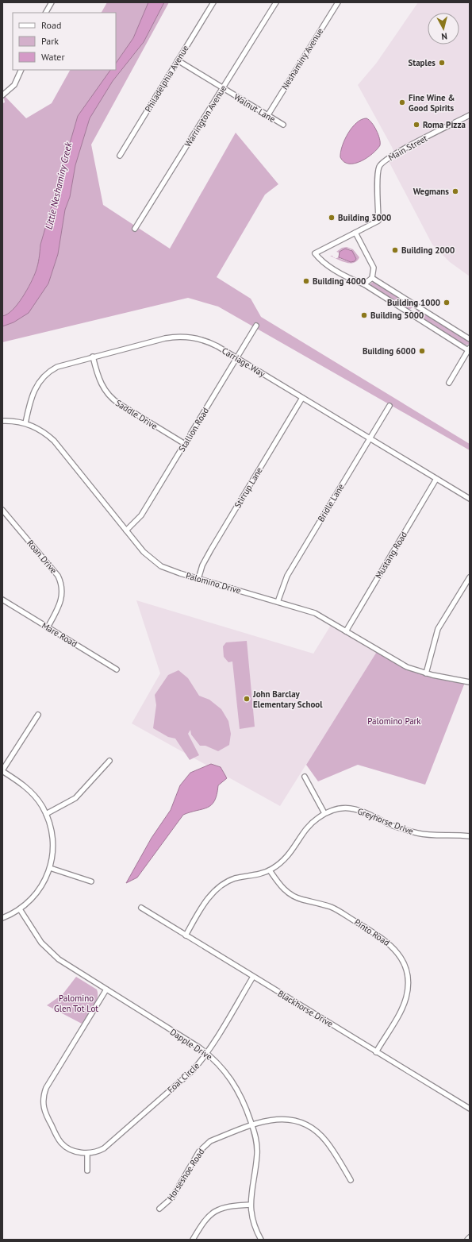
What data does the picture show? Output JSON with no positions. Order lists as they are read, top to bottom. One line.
{"streets":{"street":["Neshaminy Avenue","Philadelphia Avenue","Walnut Lane","Warrington Avenue","Main Street","Carriage Way","Saddle Drive","Stallion Road","Stirrup Lane","Bridle Lane","Mustang Road","Roan Drive","Palomino Drive","Mare Road","Greyhorse Drive","Pinto Road","Blackhorse Drive","Dapple Drive","Foal Circle","Horseshoe Road"]},"crossings":[["Neshaminy Avenue","Walnut Lane"],["Philadelphia Avenue","Walnut Lane"],["Walnut Lane","Warrington Avenue"],["Carriage Way","Saddle Drive"],["Carriage Way","Stallion Road"],["Carriage Way","Stirrup Lane"],["Carriage Way","Bridle Lane"],["Carriage Way","Mustang Road"],["Carriage Way","Palomino Drive"],["Saddle Drive","Stallion Road"],["Stallion Road","Palomino Drive"],["Stirrup Lane","Palomino Drive"],["Bridle Lane","Palomino Drive"],["Mustang Road","Palomino Drive"],["Roan Drive","Mare Road"],["Greyhorse Drive","Pinto Road"],["Greyhorse Drive","Blackhorse Drive"],["Pinto Road","Blackhorse Drive"],["Blackhorse Drive","Foal Circle"],["Dapple Drive","Foal Circle"],["Dapple Drive","Horseshoe Road"]],"water":["Little Neshaminy Creek"],"parks":["Palomino Park","Palomino Glen Tot Lot"],"places":["Staples","Fine Wine & Good Spirits","Roma Pizza","Wegmans","Building 3000","Building 2000","Building 4000","Building 1000","Building 5000","Building 6000","John Barclay Elementary School"],"legend":["Road","Park","Water"],"north":"bottom"}
